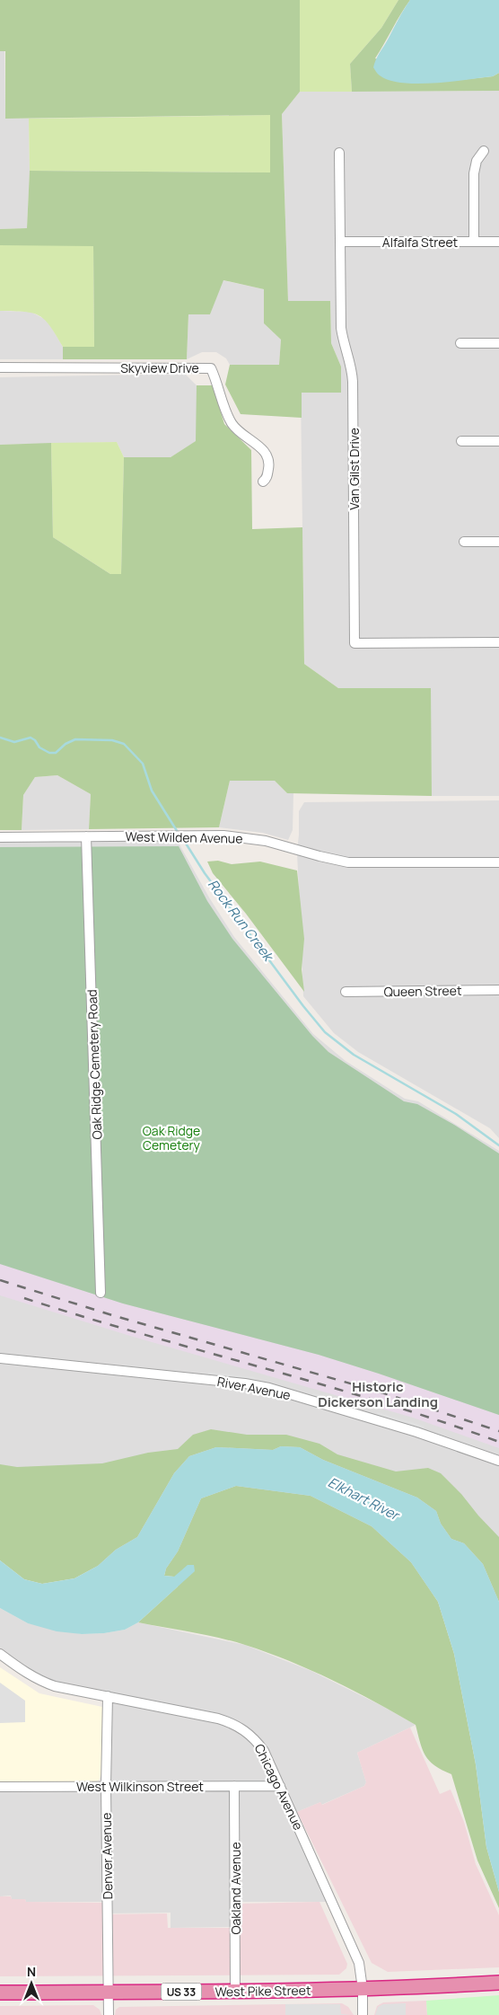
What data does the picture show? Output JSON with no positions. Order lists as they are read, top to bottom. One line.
{"streets":{"highway":["West Pike Street","US 33"],"street":["Alfalfa Street","Skyview Drive","Van Gilst Drive","West Wilden Avenue","Queen Street","Oak Ridge Cemetery Road","River Avenue","West Wilkinson Street","Chicago Avenue","Denver Avenue","Oakland Avenue"]},"crossings":[["Alfalfa Street","Van Gilst Drive"],["West Wilden Avenue","Oak Ridge Cemetery Road"],["West Wilkinson Street","Chicago Avenue"],["West Wilkinson Street","Denver Avenue"],["West Wilkinson Street","Oakland Avenue"],["Chicago Avenue","Denver Avenue"],["Chicago Avenue","West Pike Street"],["Denver Avenue","West Pike Street"],["Oakland Avenue","West Pike Street"]],"districts":["Historic Dickerson Landing"],"water":["Rock Run Creek","Elkhart River"],"parks":["Oak Ridge Cemetery"],"north":"top"}
